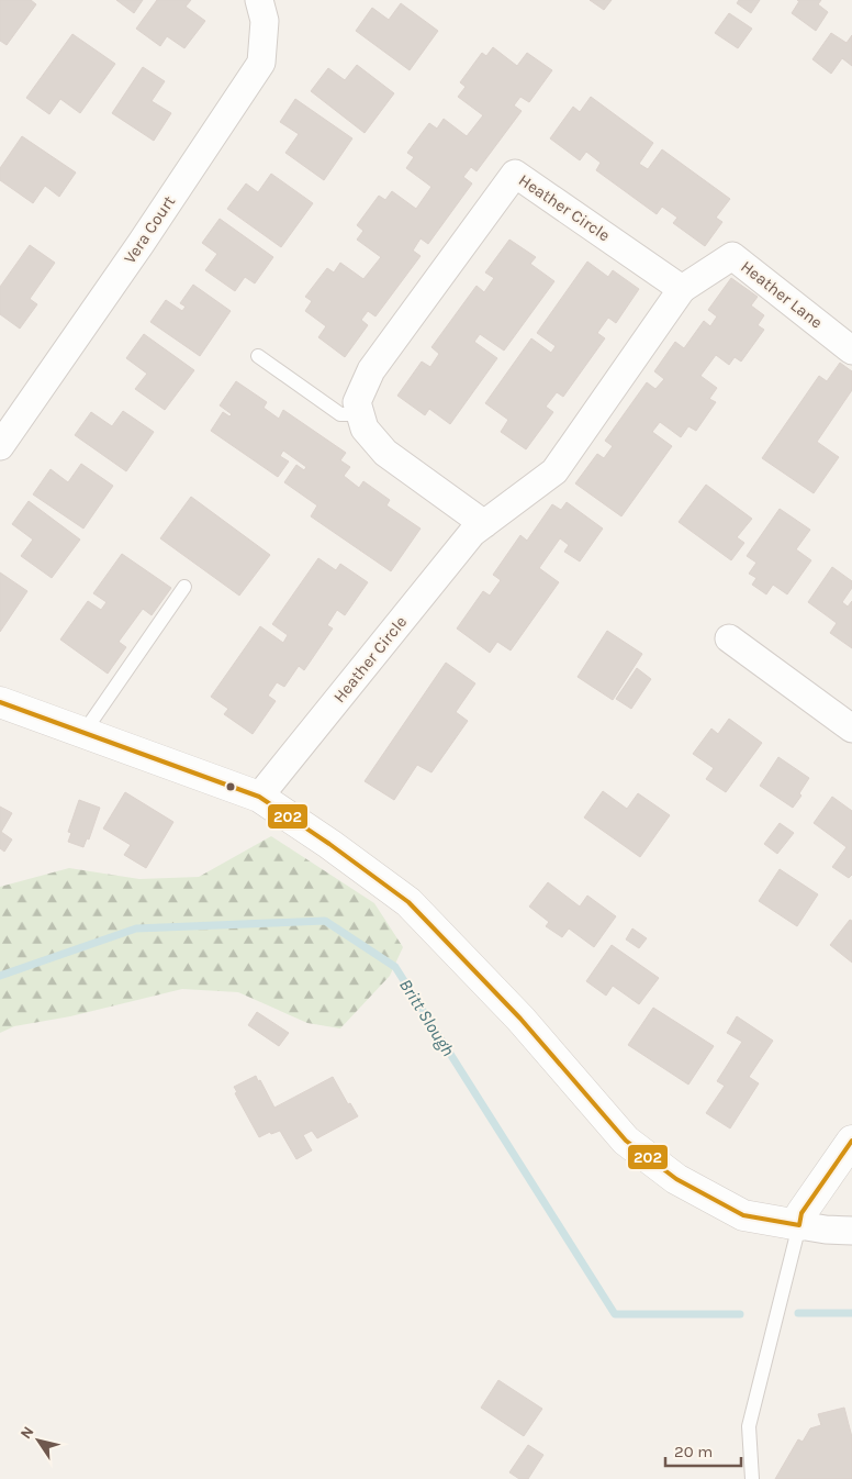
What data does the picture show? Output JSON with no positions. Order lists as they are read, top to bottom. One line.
{"streets":{"street":["Heather Circle","Vera Court","Heather Lane"]},"crossings":[["Heather Circle","Heather Lane"]],"water":["Britt Slough"],"lines":["transit line 202"],"scale_bar":"20 m","north":"top left"}
